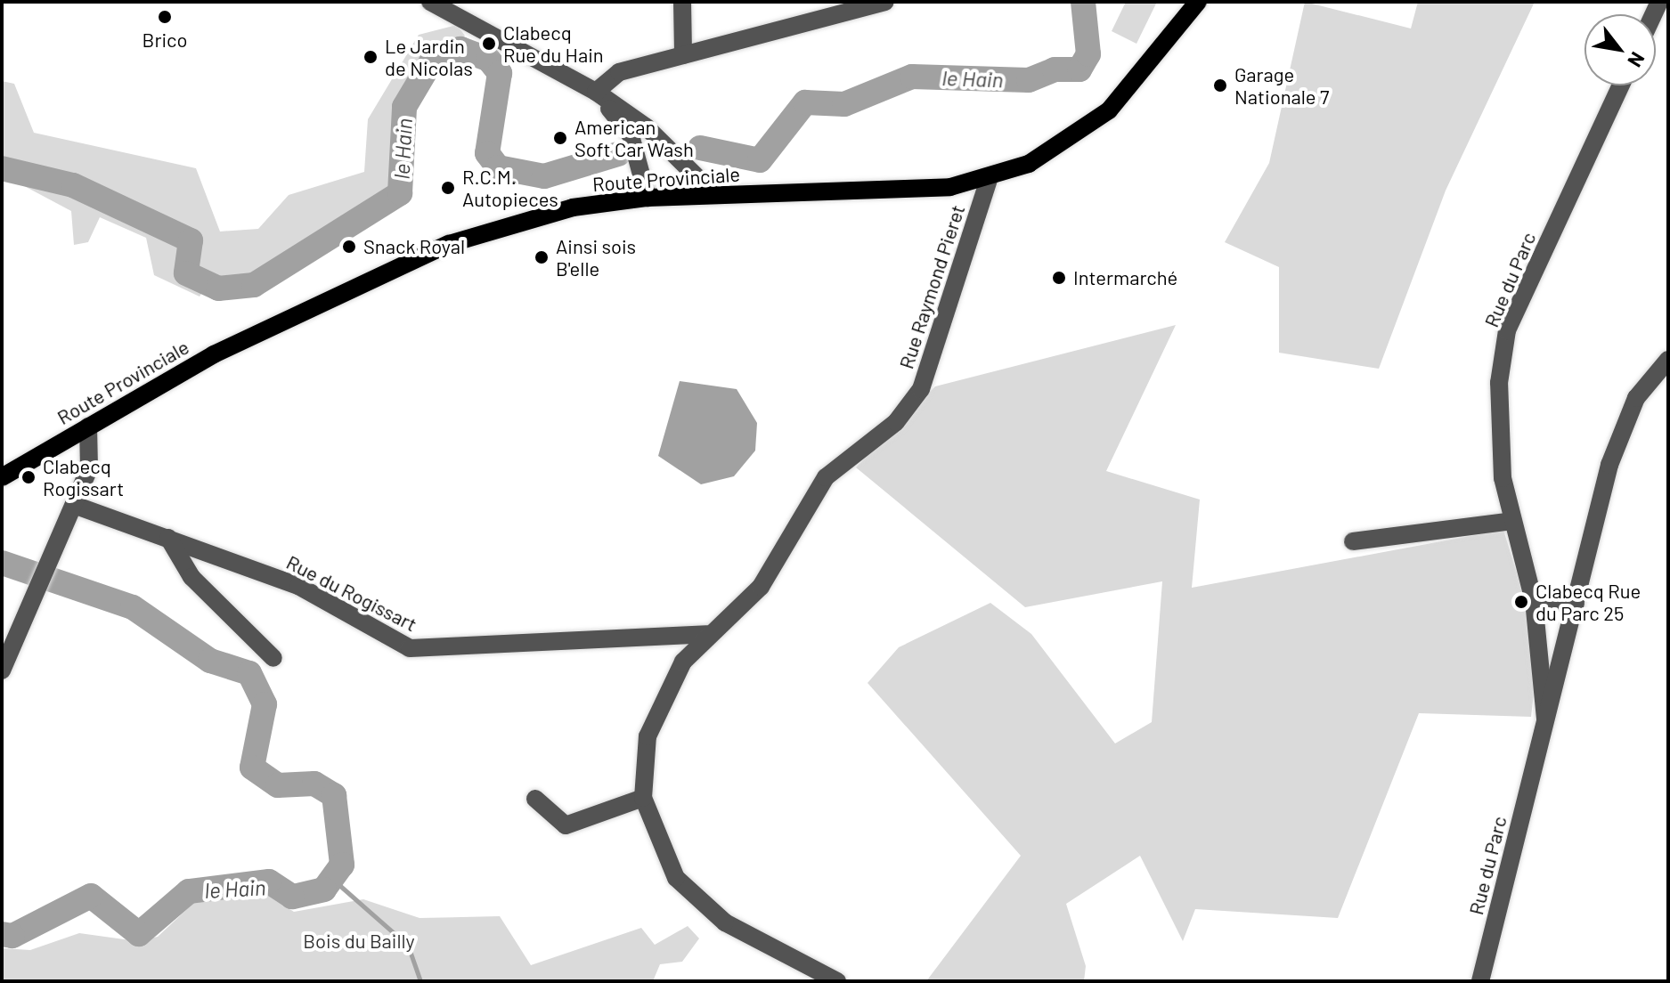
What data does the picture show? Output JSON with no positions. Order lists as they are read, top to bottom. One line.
{"streets":{"main road":["Route Provinciale"],"street":["Rue du Parc","Rue Raymond Pieret","Rue du Rogissart"]},"crossings":[["Route Provinciale","Rue Raymond Pieret"],["Rue Raymond Pieret","Rue du Rogissart"]],"water":["le Hain"],"parks":["Bois du Bailly"],"places":["Brico","Clabecq Rue du Hain","Le Jardin de Nicolas","Garage Nationale 7","American Soft Car Wash","R.C.M. Autopieces","Snack Royal","Ainsi sois B'elle","Intermarché","Clabecq Rogissart","Clabecq Rue du Parc 25"],"north":"bottom right"}
